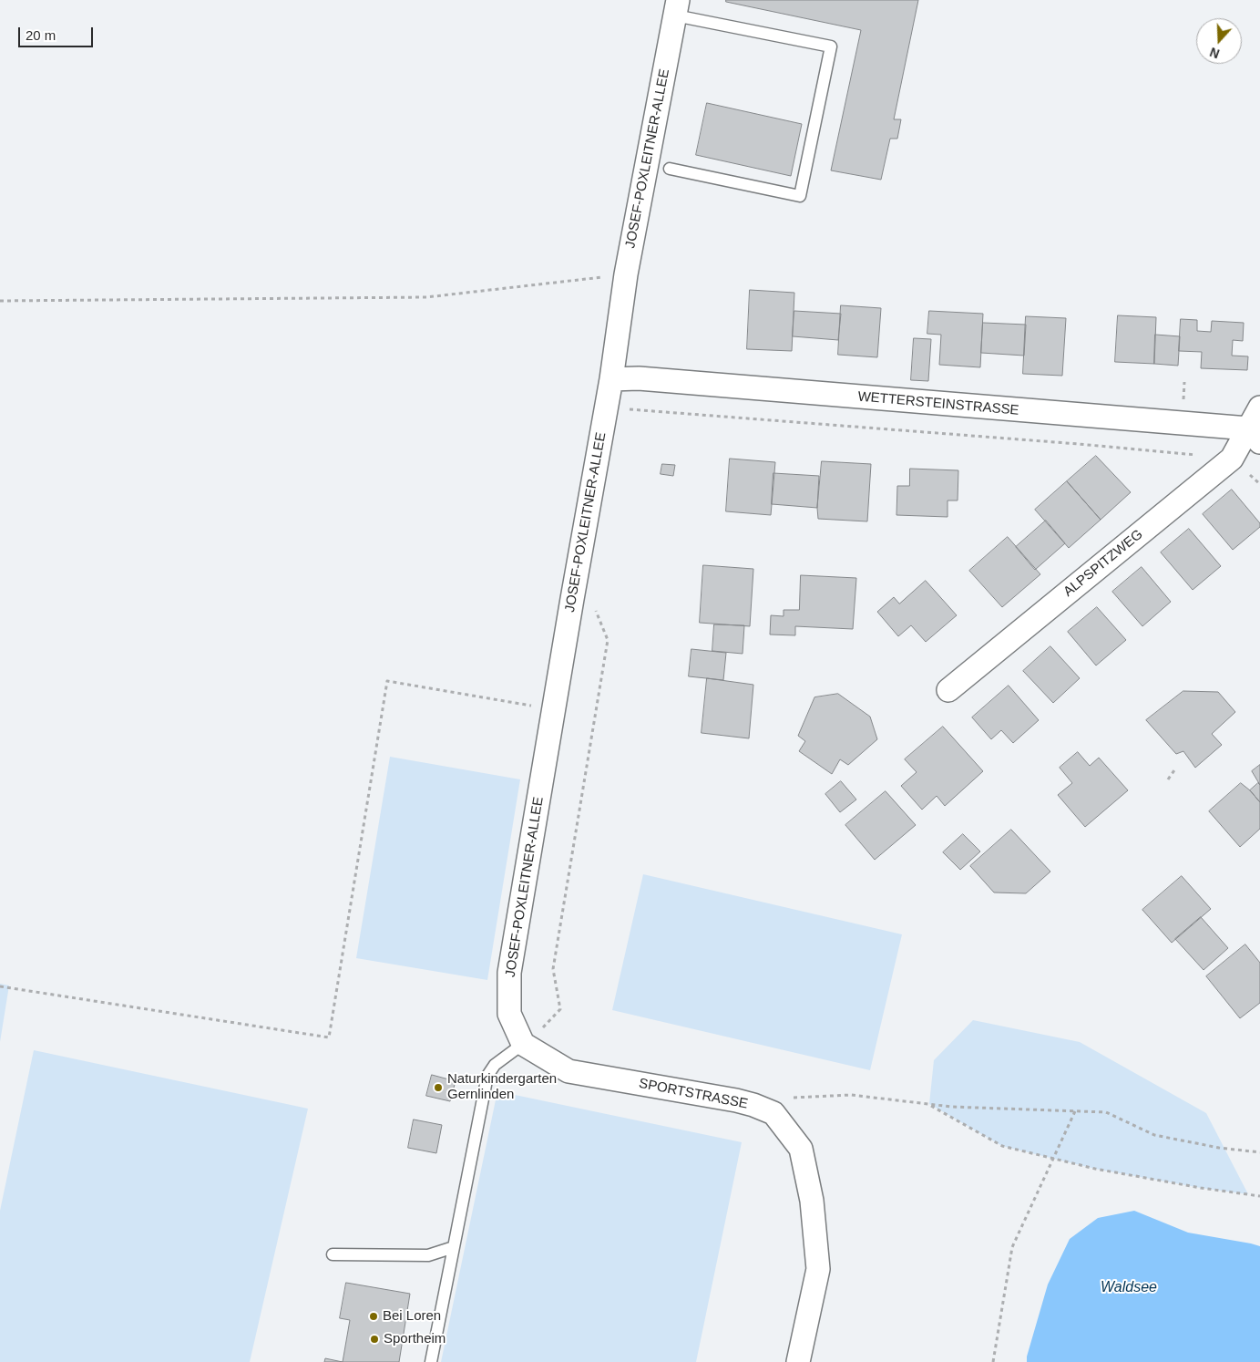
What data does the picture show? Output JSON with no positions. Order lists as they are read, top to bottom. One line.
{"streets":{"street":["JOSEF-POXLEITNER-ALLEE","WETTERSTEINSTRASSE","ALPSPITZWEG","SPORTSTRASSE"]},"crossings":[["JOSEF-POXLEITNER-ALLEE","WETTERSTEINSTRASSE"],["JOSEF-POXLEITNER-ALLEE","SPORTSTRASSE"],["WETTERSTEINSTRASSE","ALPSPITZWEG"]],"water":["Waldsee"],"places":["Naturkindergarten Gernlinden","Bei Loren","Sportheim"],"scale_bar":"20 m","north":"bottom"}
